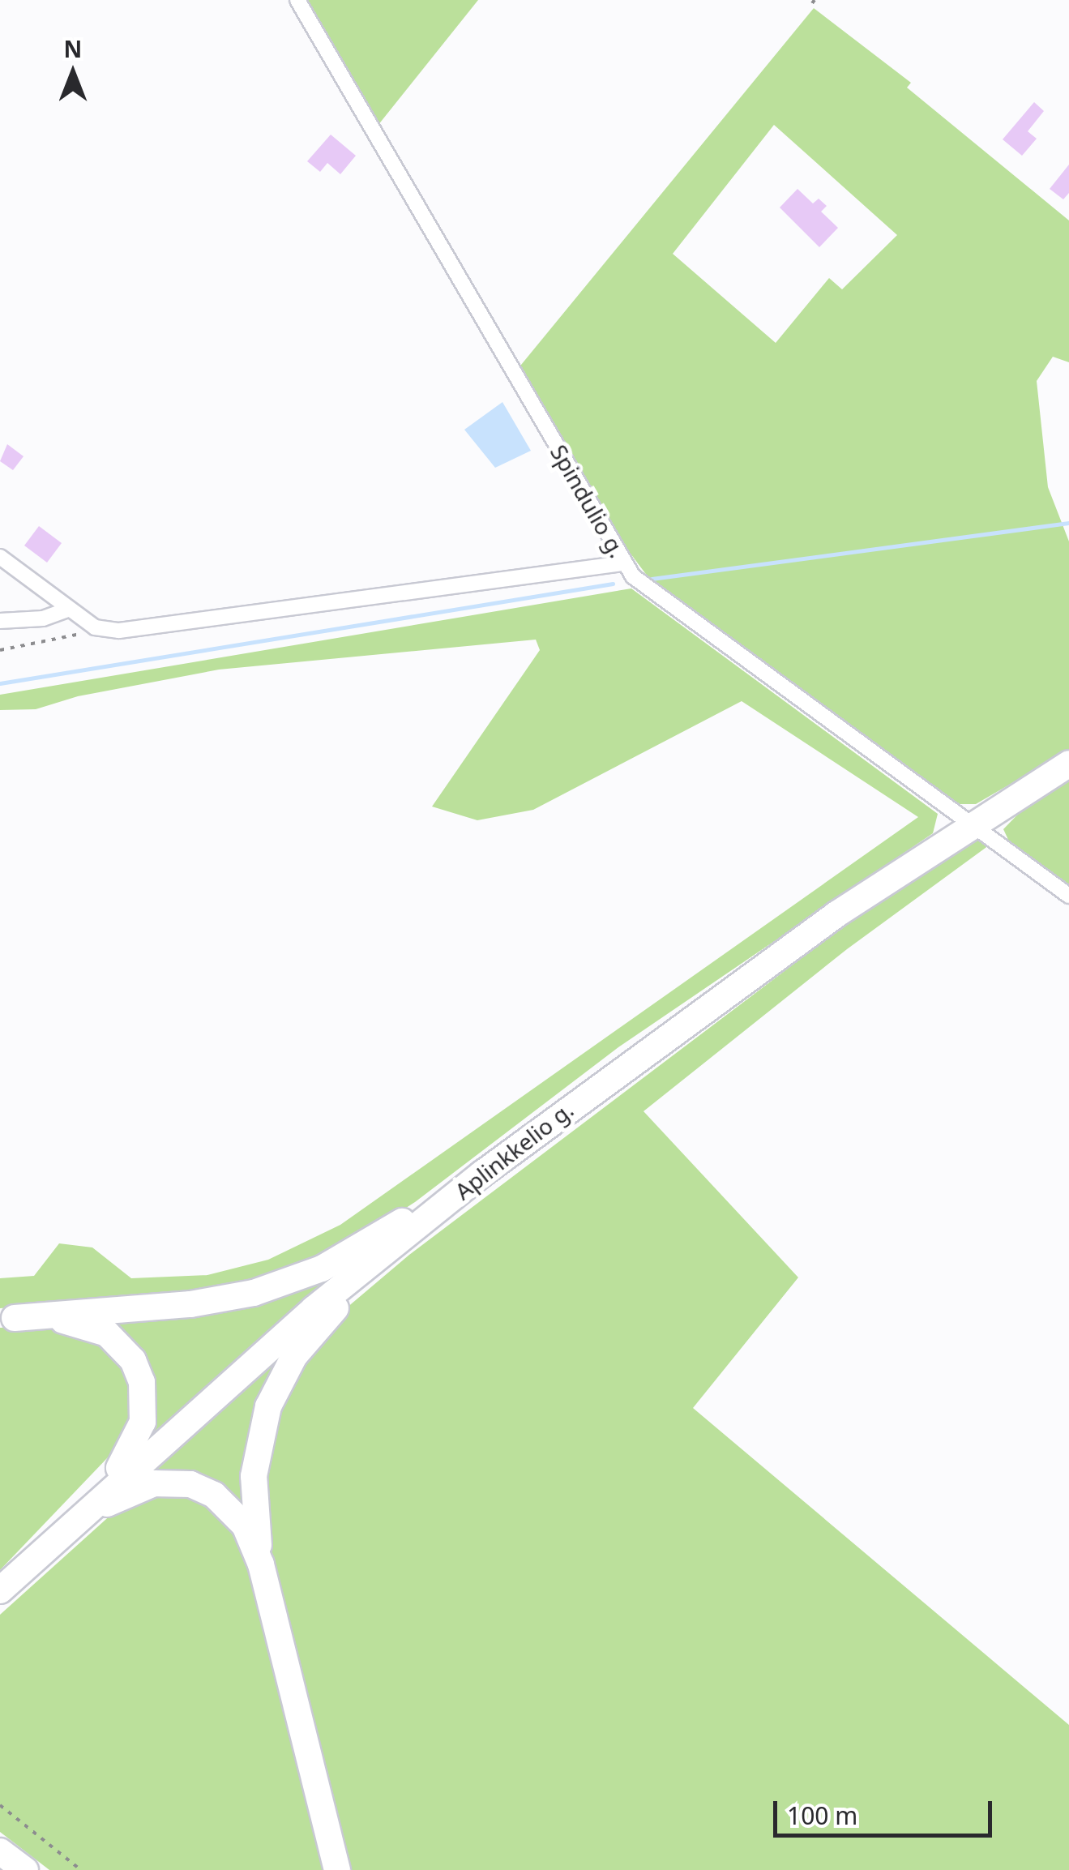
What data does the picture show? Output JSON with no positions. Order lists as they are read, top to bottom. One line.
{"streets":{"highway":["Aplinkkelio g."],"street":["Spindulio g."]},"crossings":[["Spindulio g.","Aplinkkelio g."]],"scale_bar":"100 m","north":"top"}
